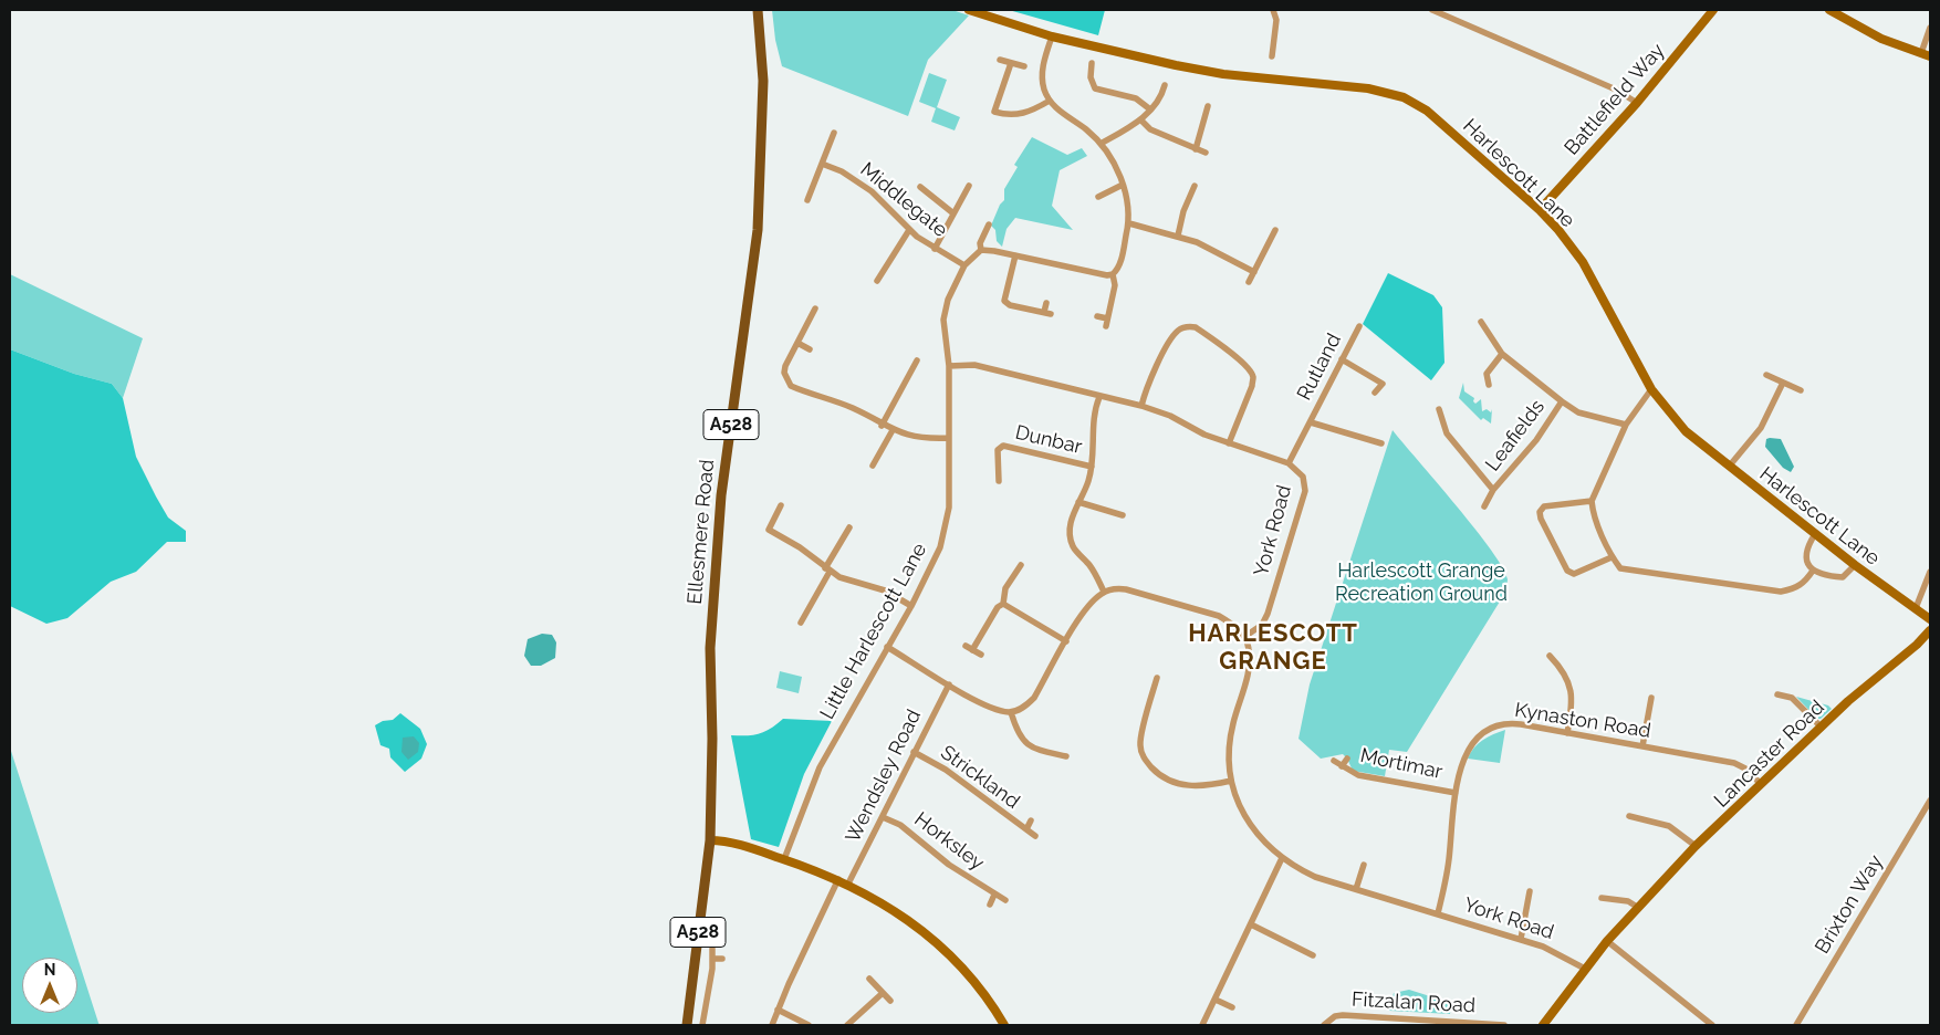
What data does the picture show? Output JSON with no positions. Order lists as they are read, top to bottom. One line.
{"streets":{"main road":["A528","Ellesmere Road"],"street":["Battlefield Way","Harlescott Lane","Middlegate","Rutland","Leafields","Dunbar","York Road","Little Harlescott Lane","Kynaston Road","Lancaster Road","Mortimar","Wendsley Road","Strickland","Horksley","Brixton Way","Fitzalan Road"]},"crossings":[["Battlefield Way","Harlescott Lane"],["Middlegate","Little Harlescott Lane"],["Rutland","York Road"],["York Road","Little Harlescott Lane"],["York Road","Kynaston Road"],["York Road","Lancaster Road"],["Kynaston Road","Lancaster Road"],["Kynaston Road","Mortimar"],["Wendsley Road","Strickland"],["Wendsley Road","Horksley"]],"districts":["HARLESCOTT GRANGE"],"parks":["Harlescott Grange Recreation Ground"],"north":"top"}
